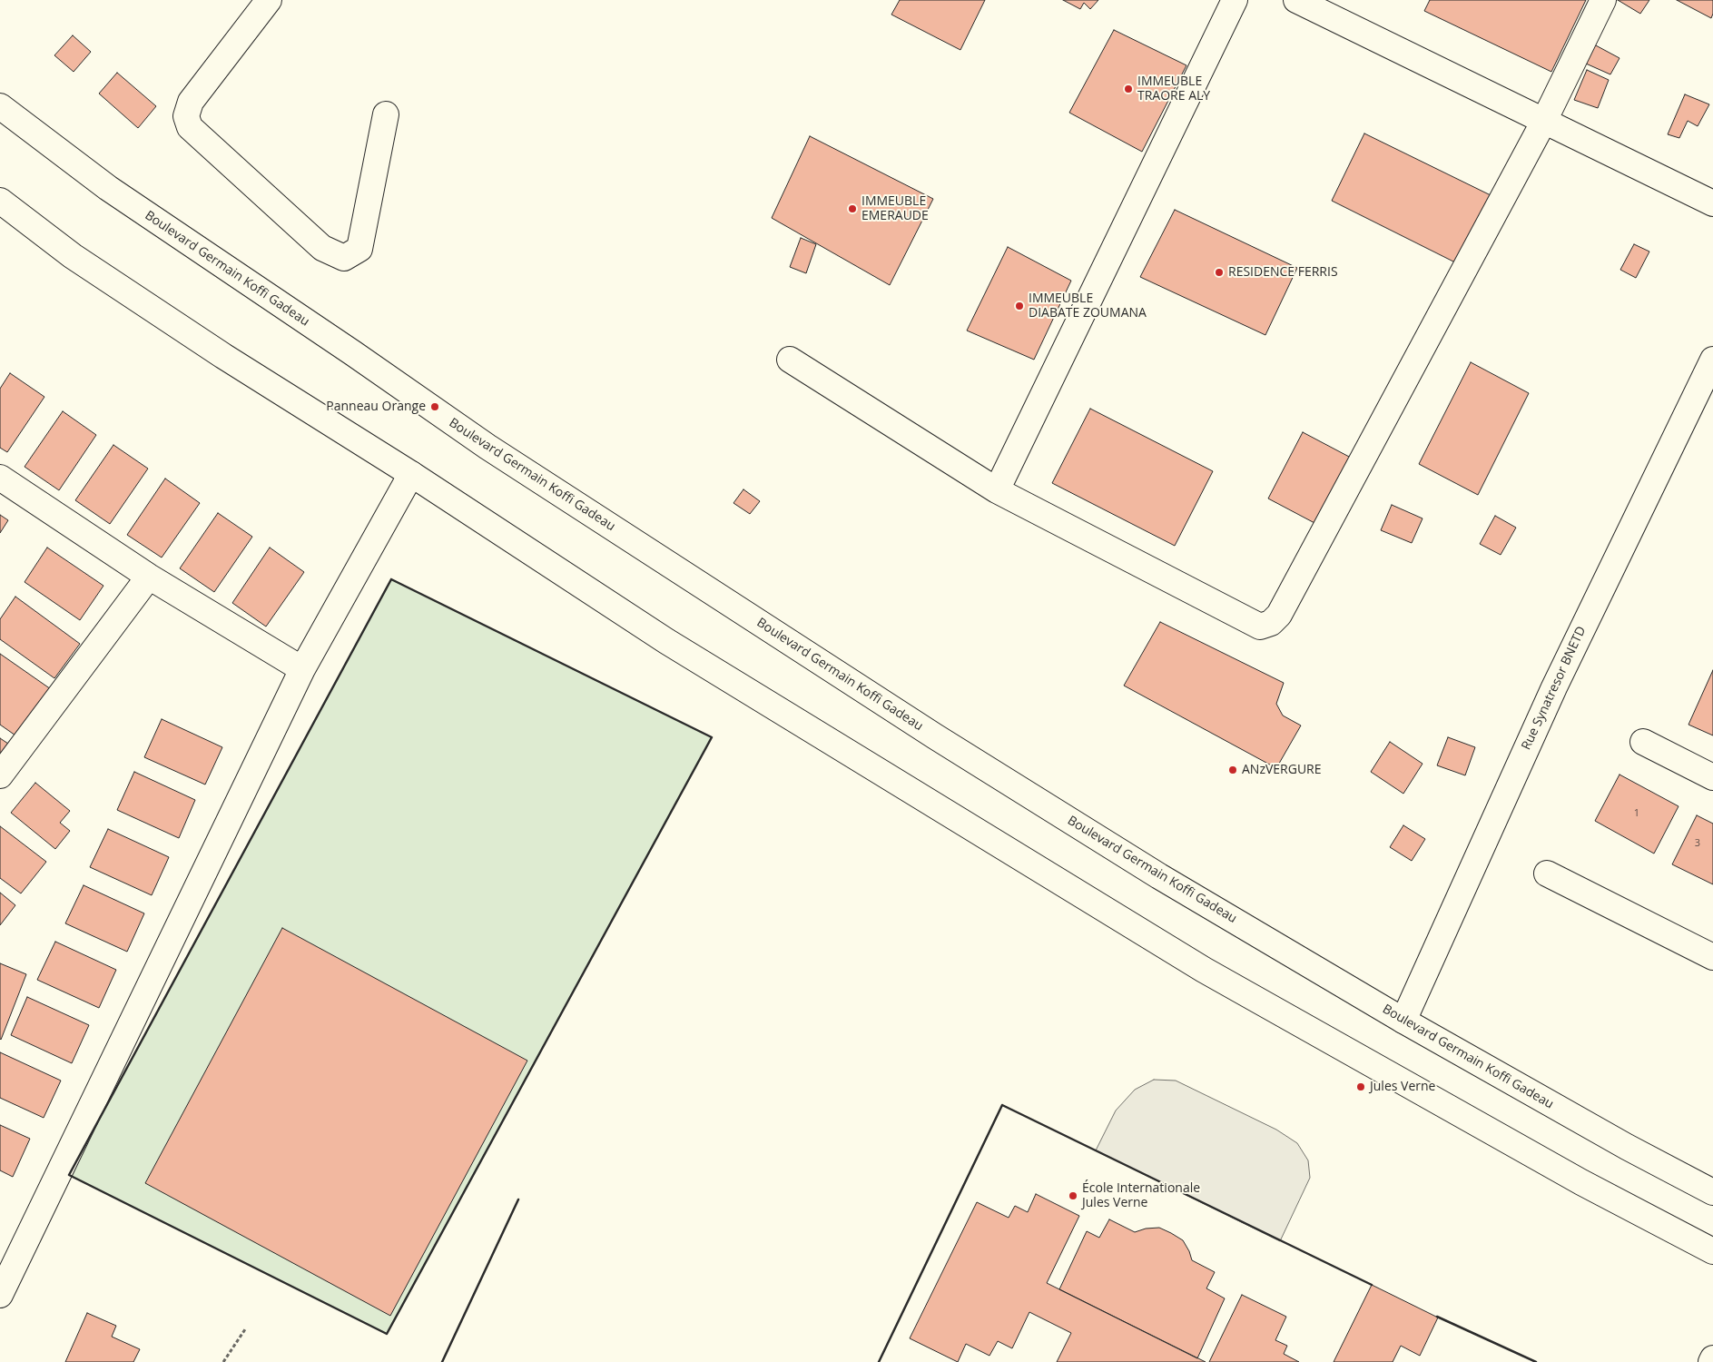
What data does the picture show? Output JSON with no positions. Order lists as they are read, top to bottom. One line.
{"streets":{"street":["Boulevard Germain Koffi Gadeau","Rue Synatresor BNETD"]},"crossings":[["Boulevard Germain Koffi Gadeau","Rue Synatresor BNETD"]],"places":["IMMEUBLE TRAORE ALY","IMMEUBLE EMERAUDE","RESIDENCE FERRIS","IMMEUBLE DIABATE ZOUMANA","Panneau Orange","ANzVERGURE","Jules Verne","École Internationale Jules Verne"],"house_numbers":["1","3"]}
